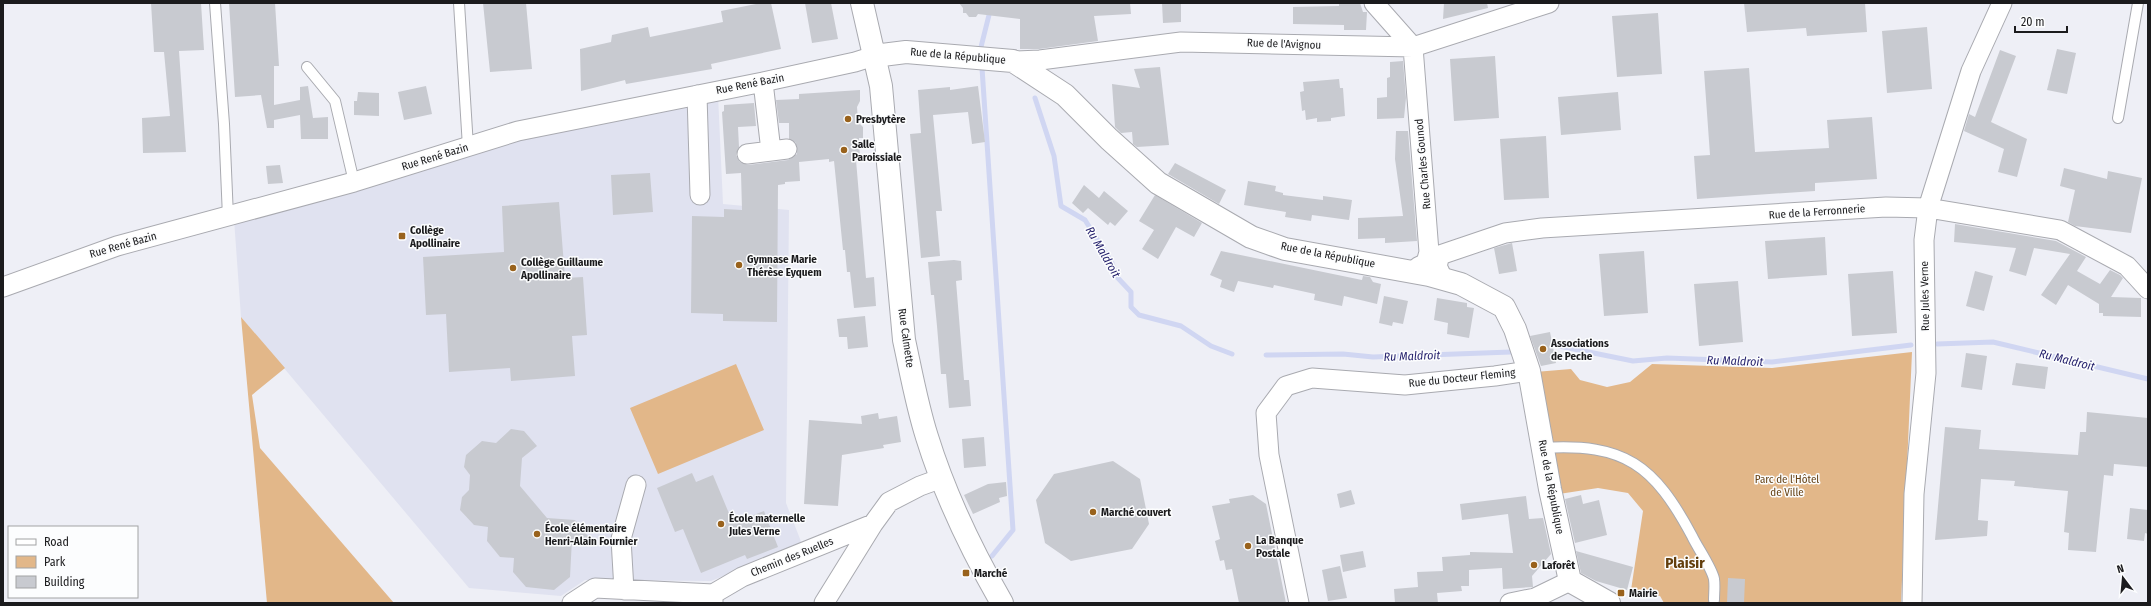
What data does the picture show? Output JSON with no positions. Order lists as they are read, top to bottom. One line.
{"streets":{"street":["Rue de l'Avignou","Rue de la République","Rue René Bazin","Rue Charles Gounod","Rue de la Ferronnerie","Rue Jules Verne","Rue Calmette","Rue du Docteur Fleming","Chemin des Ruelles"]},"crossings":[["Rue de l'Avignou","Rue de la République"],["Rue de l'Avignou","Rue Charles Gounod"],["Rue de la République","Rue René Bazin"],["Rue de la République","Rue Charles Gounod"],["Rue de la République","Rue de la Ferronnerie"],["Rue de la République","Rue Calmette"],["Rue de la République","Rue du Docteur Fleming"],["Rue René Bazin","Rue Calmette"],["Rue de la Ferronnerie","Rue Jules Verne"]],"districts":["Plaisir"],"water":["Ru Maldroit"],"parks":["Parc de l'Hôtel de Ville"],"places":{"other":["Presbytère","Salle Paroissiale","Gymnase Marie Thérèse Eyquem","Collège Guillaume Apollinaire","Associations de Peche","Marché couvert","École maternelle Jules Verne","École élémentaire Henri-Alain Fournier","La Banque Postale","Laforêt"],"transit":["Collège Apollinaire","Marché","Mairie"]},"legend":["Road","Park","Building"],"scale_bar":"20 m","north":"top"}
